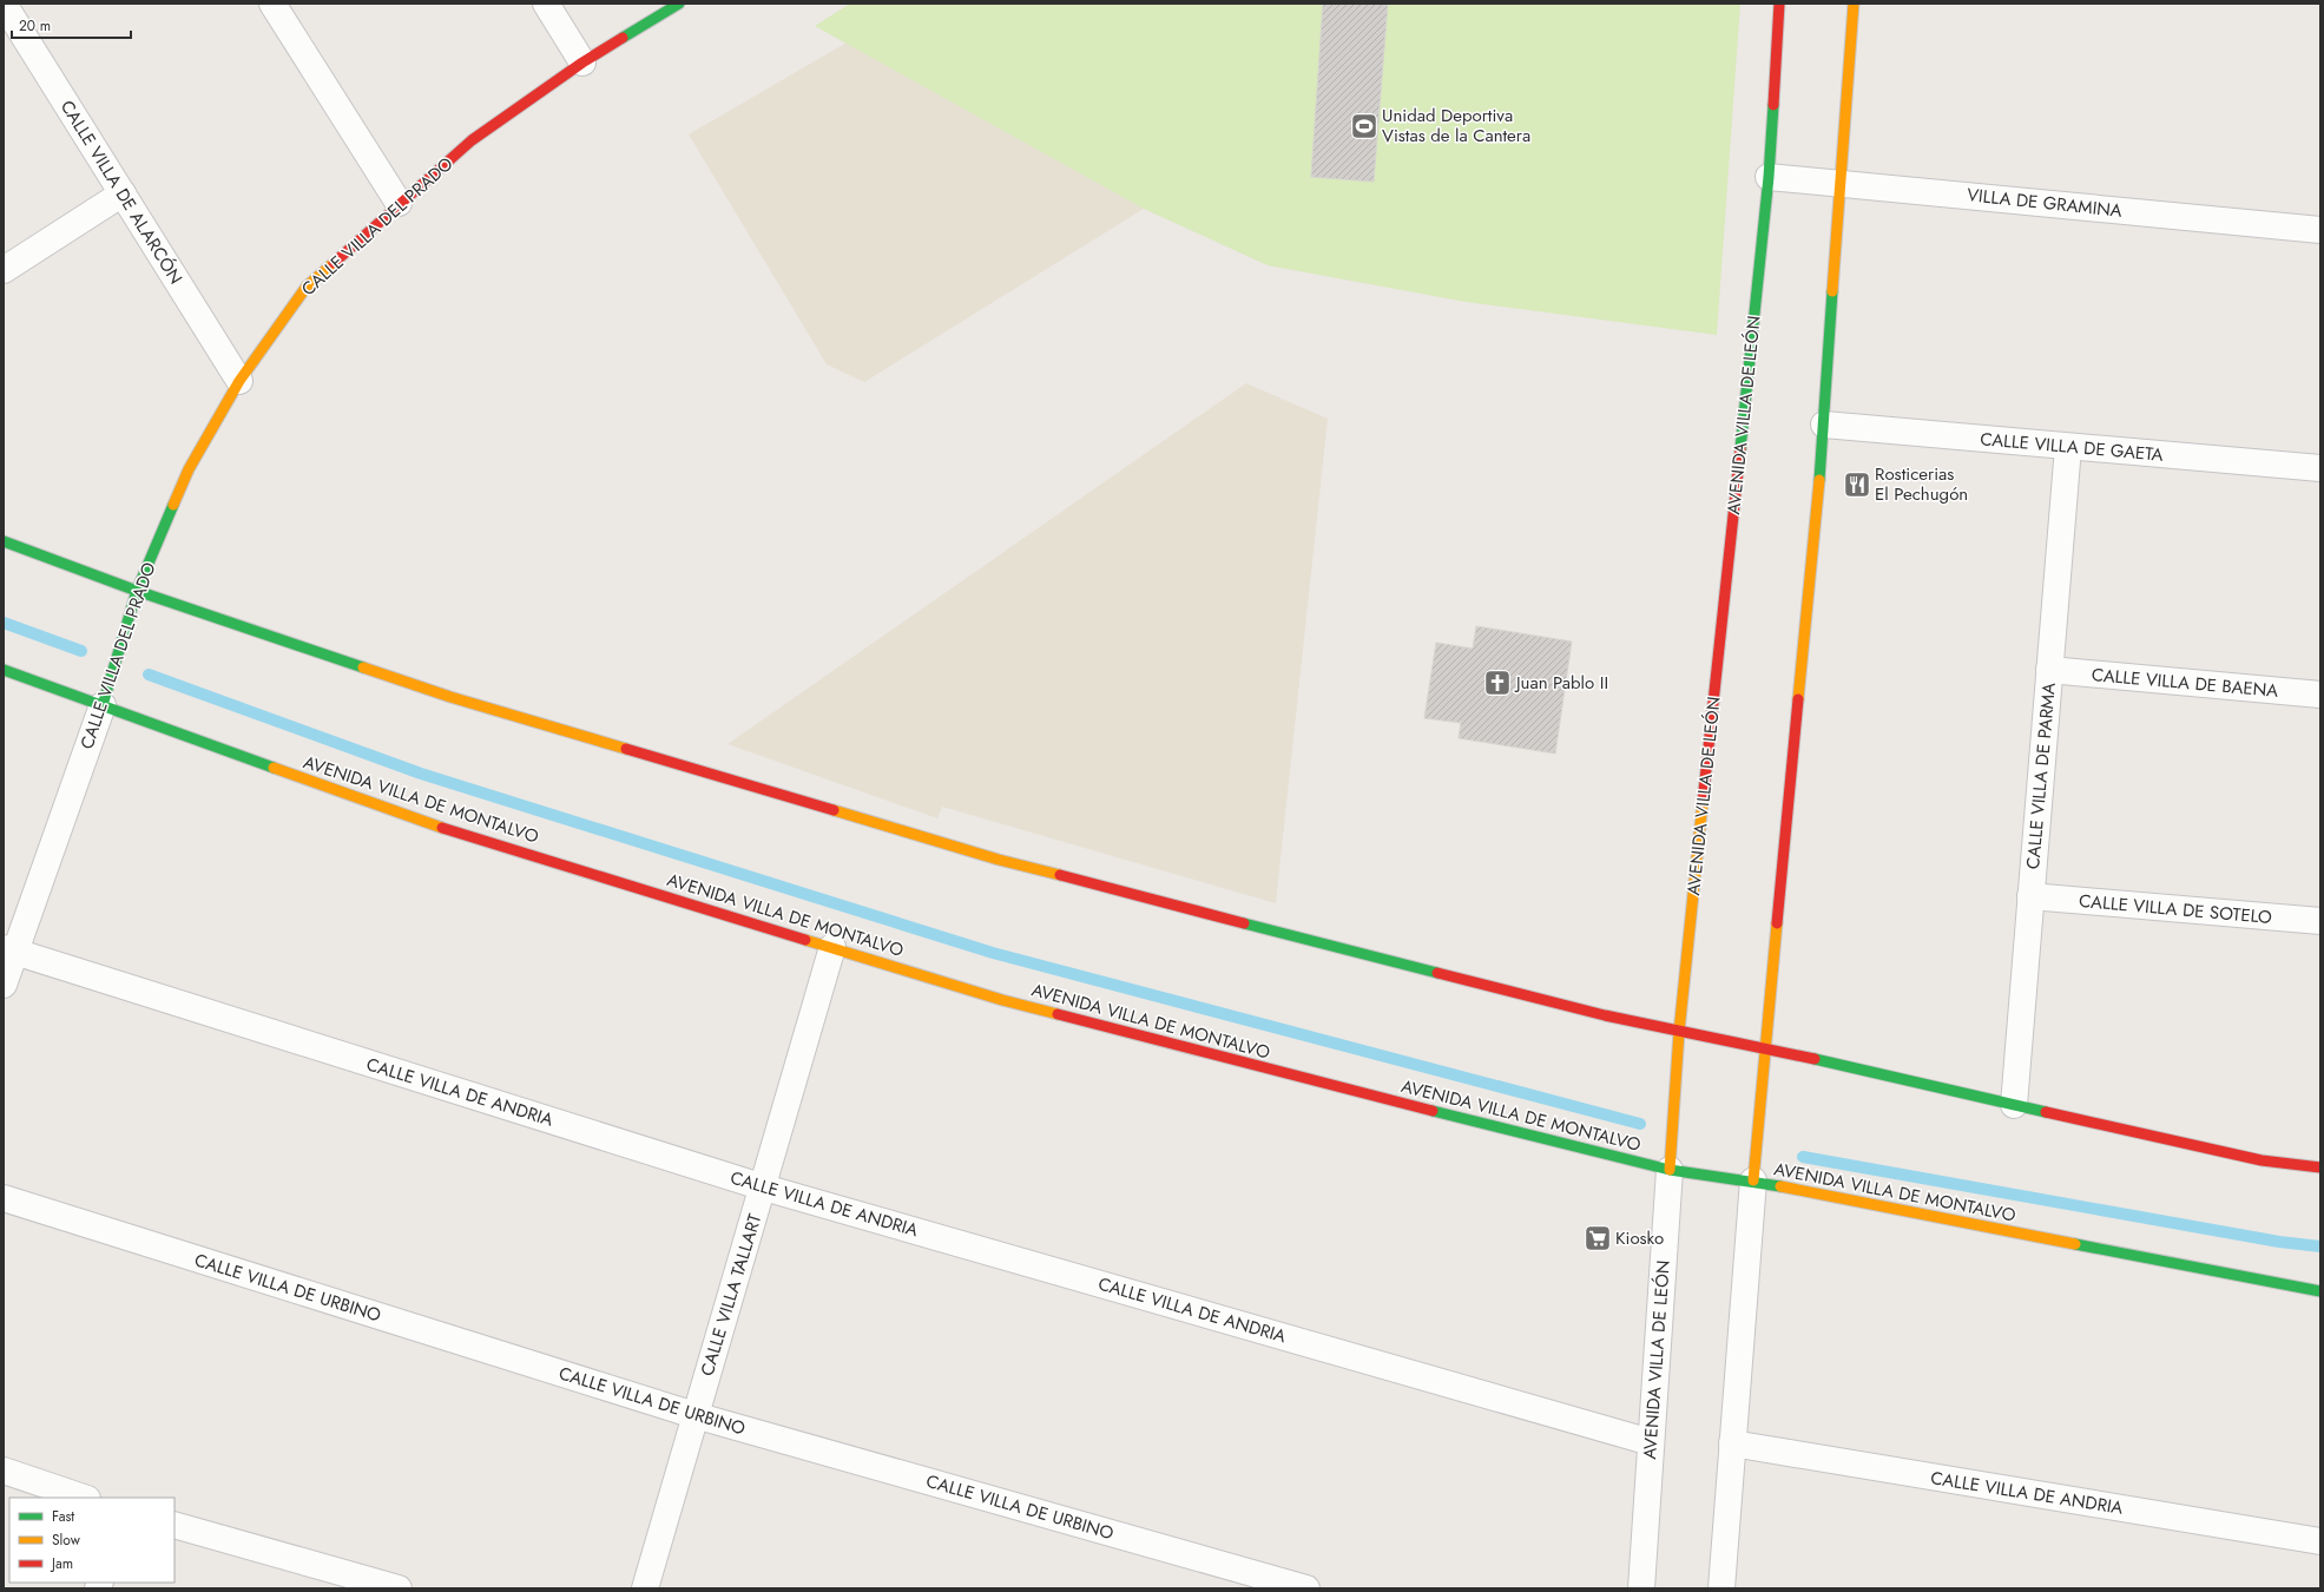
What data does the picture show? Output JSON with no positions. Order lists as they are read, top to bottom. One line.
{"streets":{"street":["CALLE VILLA DE ALARCÓN","VILLA DE GRAMINA","CALLE VILLA DEL PRADO","AVENIDA VILLA DE LEÓN","CALLE VILLA DE GAETA","CALLE VILLA DE BAENA","CALLE VILLA DE PARMA","AVENIDA VILLA DE MONTALVO","CALLE VILLA DE SOTELO","CALLE VILLA DE ANDRIA","CALLE VILLA DE URBINO","CALLE VILLA TALLART"]},"crossings":[["CALLE VILLA DE ALARCÓN","CALLE VILLA DEL PRADO"],["VILLA DE GRAMINA","AVENIDA VILLA DE LEÓN"],["CALLE VILLA DEL PRADO","AVENIDA VILLA DE MONTALVO"],["CALLE VILLA DEL PRADO","CALLE VILLA DE ANDRIA"],["AVENIDA VILLA DE LEÓN","AVENIDA VILLA DE MONTALVO"],["AVENIDA VILLA DE LEÓN","CALLE VILLA DE ANDRIA"],["CALLE VILLA DE GAETA","CALLE VILLA DE PARMA"],["CALLE VILLA DE BAENA","CALLE VILLA DE PARMA"],["CALLE VILLA DE PARMA","CALLE VILLA DE SOTELO"],["AVENIDA VILLA DE MONTALVO","CALLE VILLA TALLART"],["CALLE VILLA DE ANDRIA","CALLE VILLA TALLART"],["CALLE VILLA DE URBINO","CALLE VILLA TALLART"]],"places":{"sports":["Unidad Deportiva Vistas de la Cantera"],"restaurant":["Rosticerias El Pechugón"],"church":["Juan Pablo II"],"supermarket":["Kiosko"]},"legend":["Fast","Slow","Jam"],"scale_bar":"20 m"}
